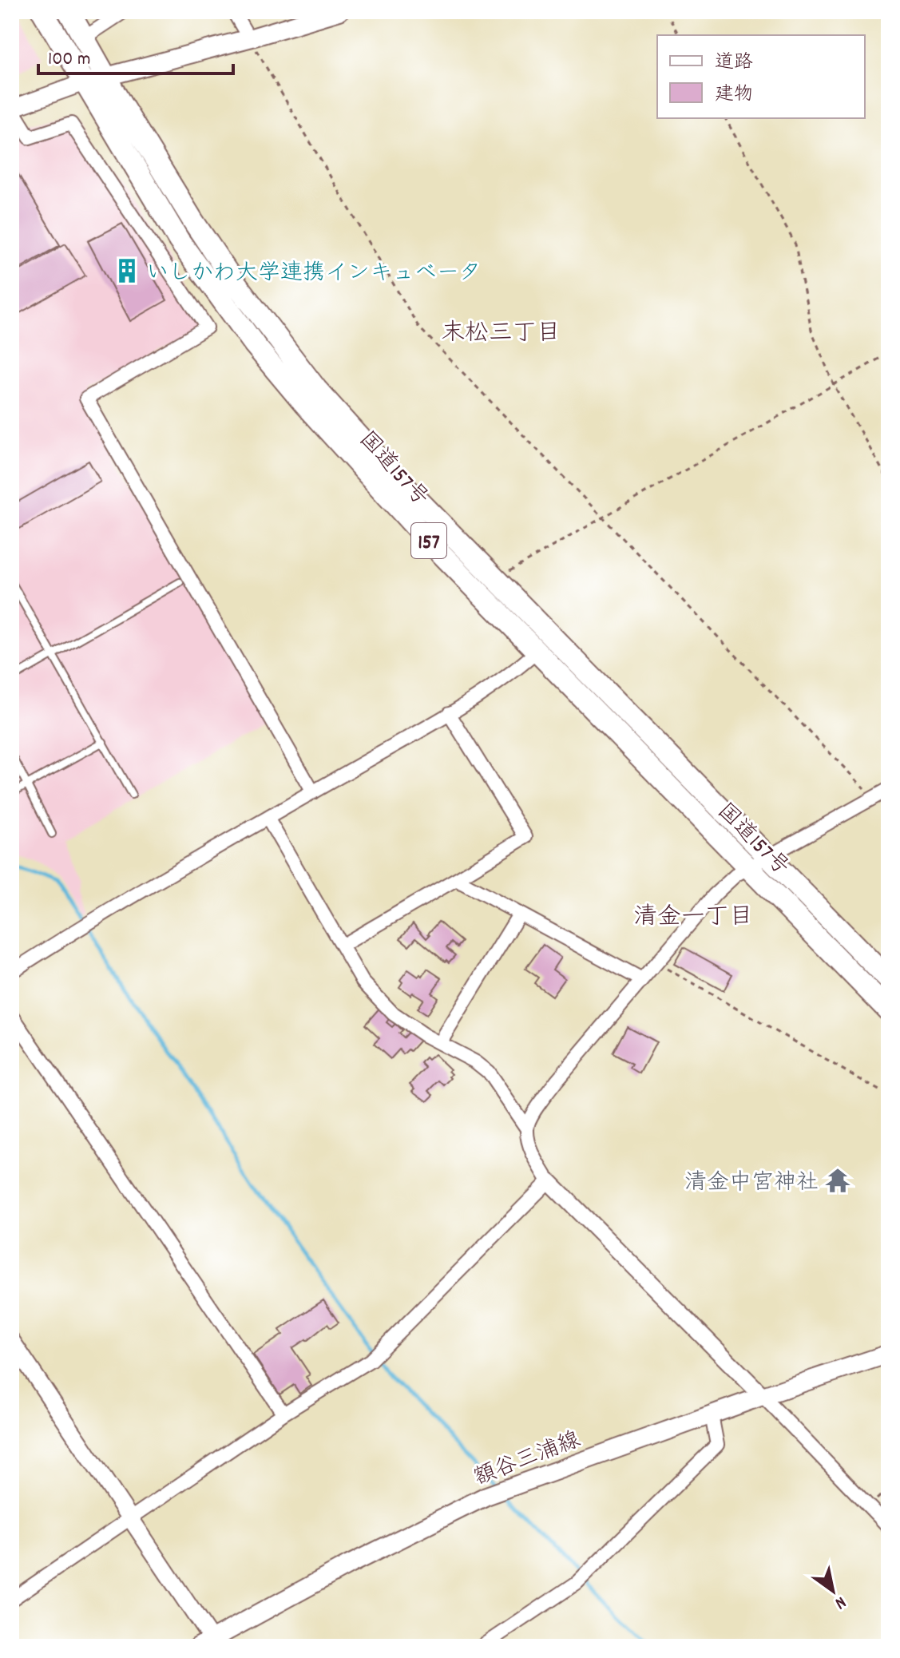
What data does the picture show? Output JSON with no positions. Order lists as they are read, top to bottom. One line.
{"streets":{"highway":["国道157号","157"],"main road":["額谷三浦線"]},"districts":["末松三丁目","清金一丁目"],"places":{"building":["いしかわ大学連携インキュベータ"],"temple":["清金中宮神社"]},"legend":["道路","建物"],"scale_bar":"100 m","north":"bottom right"}
